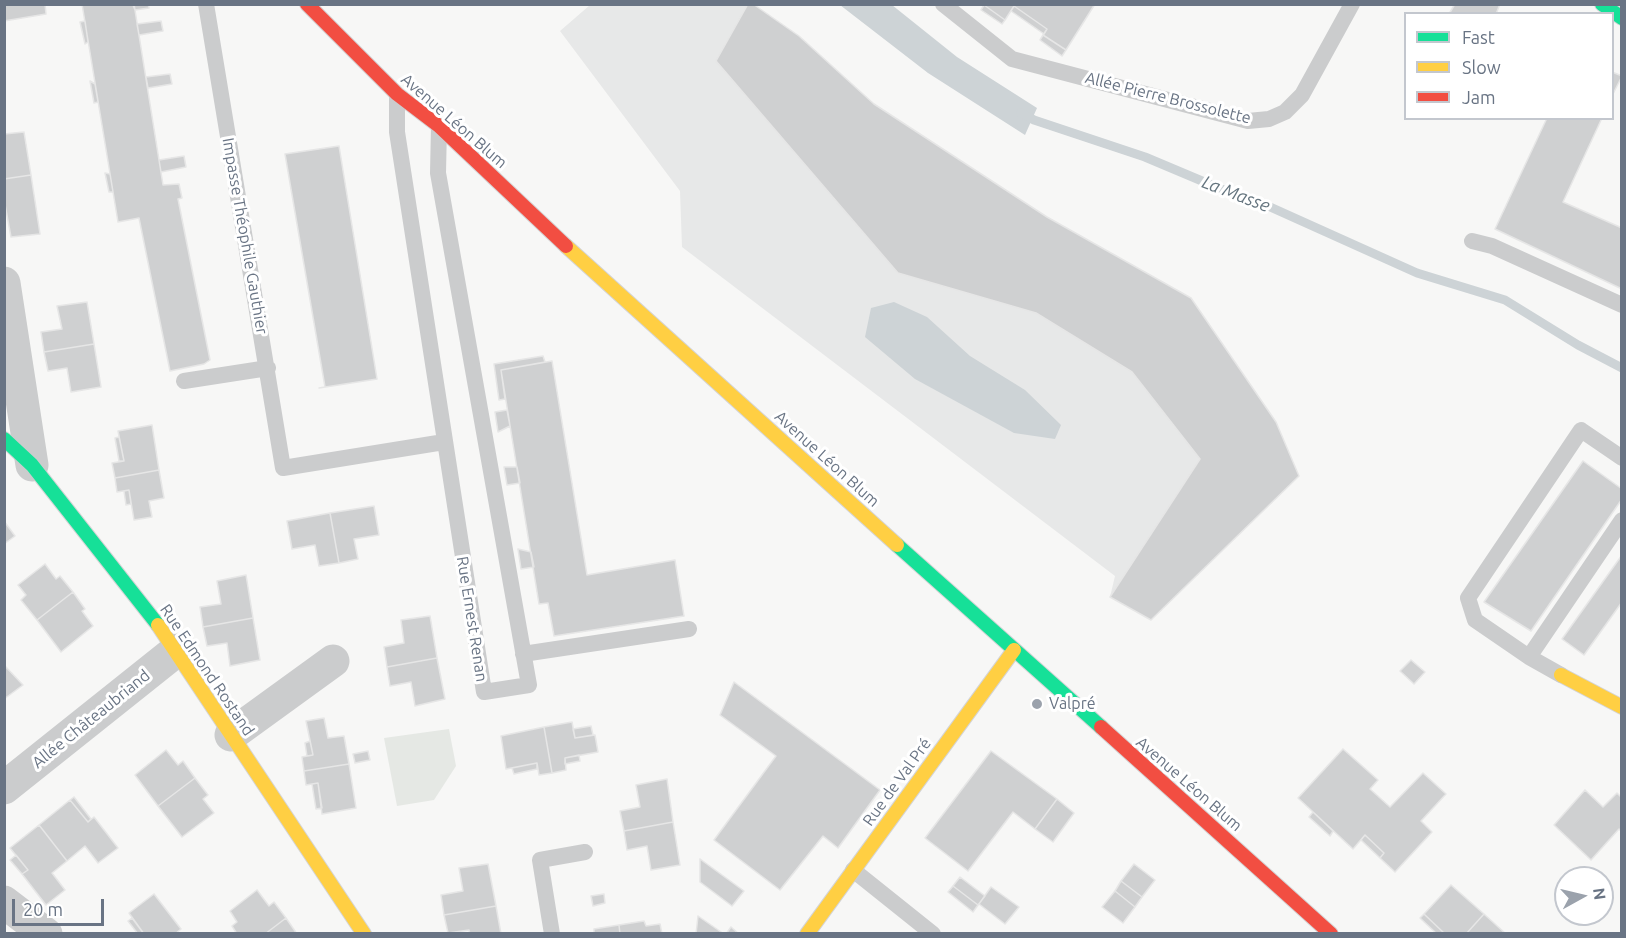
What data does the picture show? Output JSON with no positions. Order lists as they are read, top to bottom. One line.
{"streets":{"main road":["Avenue Léon Blum","Rue Edmond Rostand","Rue de Val Pré"],"street":["Allée Châteaubriand"],"lane":["Allée Pierre Brossolette","Impasse Théophile Gauthier","Rue Ernest Renan"]},"crossings":[["Avenue Léon Blum","Rue Ernest Renan"],["Avenue Léon Blum","Rue de Val Pré"],["Impasse Théophile Gauthier","Rue Ernest Renan"],["Rue Edmond Rostand","Allée Châteaubriand"]],"water":["La Masse"],"places":["Valpré"],"legend":["Fast","Slow","Jam"],"scale_bar":"20 m","north":"right"}
